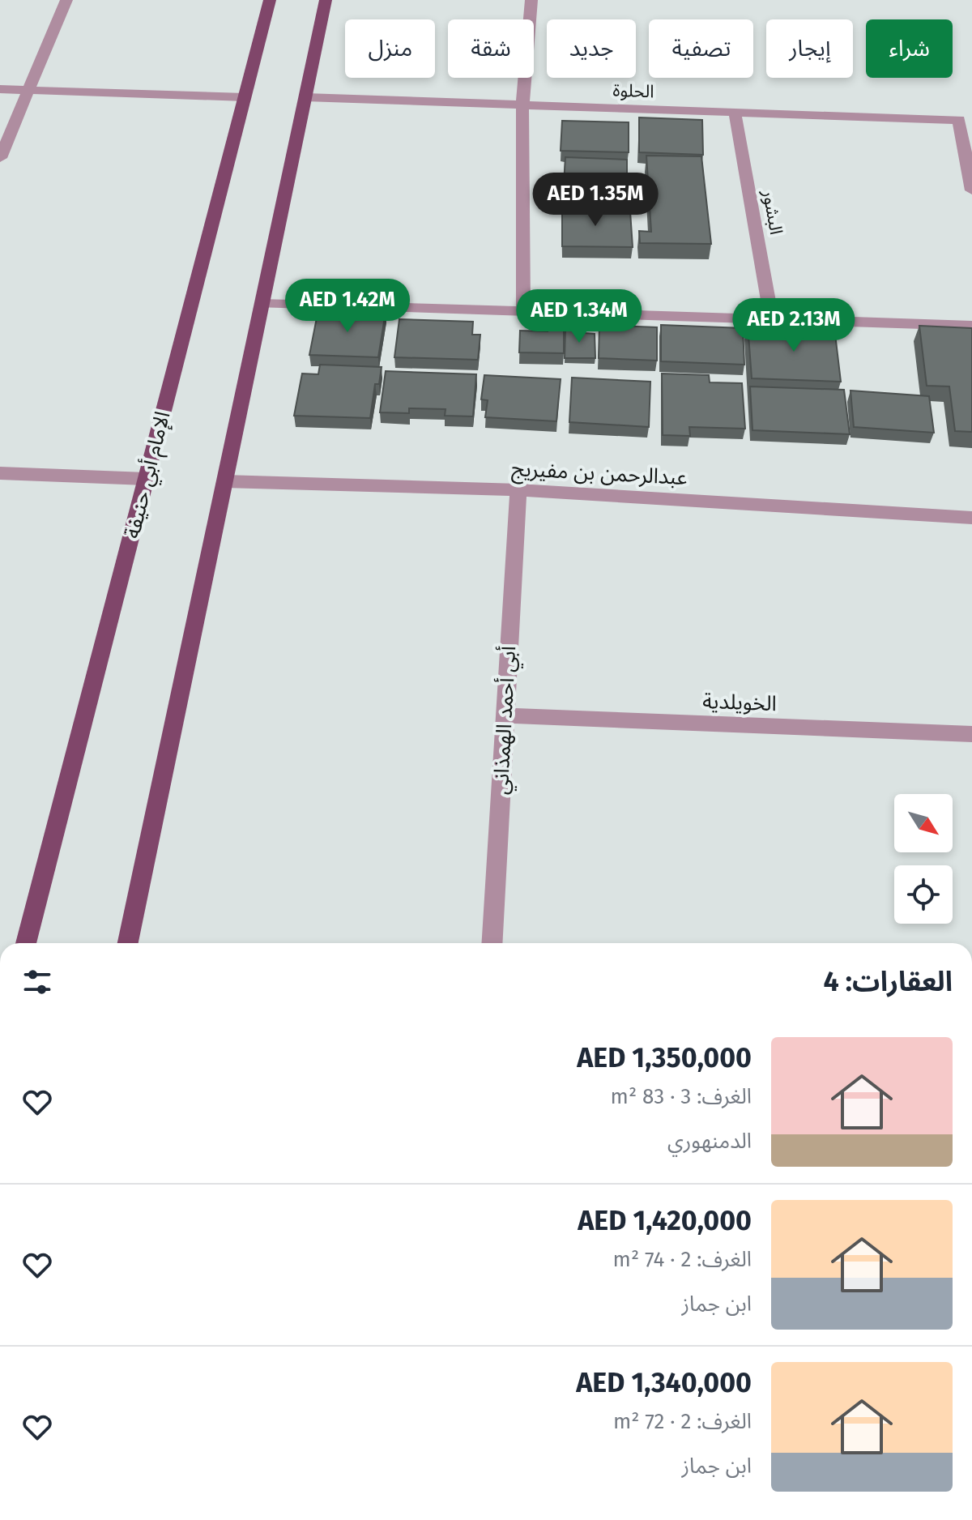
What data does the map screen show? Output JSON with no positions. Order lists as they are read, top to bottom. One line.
{"streets":{"main road":["الإمام أبي حنيفة"],"street":["الحلوة","البشور","عبدالرحمن بن مفيريج","الخويلدية","أبي أحمد الهمذاني"]},"crossings":[["الحلوة","البشور"],["عبدالرحمن بن مفيريج","أبي أحمد الهمذاني"],["الخويلدية","أبي أحمد الهمذاني"]],"north":"bottom right","page":{"chip":["شراء","إيجار","تصفية","جديد","شقة","منزل"],"price":["AED 1.35M","AED 1.42M","AED 1.34M","AED 2.13M"],"heading":"العقارات: 4","list":[{"name":"AED 1,350,000","note":"الغرف: 3 · 83 m² · الدمنهوري"},{"name":"AED 1,420,000","note":"الغرف: 2 · 74 m² · ابن جماز"},{"name":"AED 1,340,000","note":"الغرف: 2 · 72 m² · ابن جماز"}]}}
